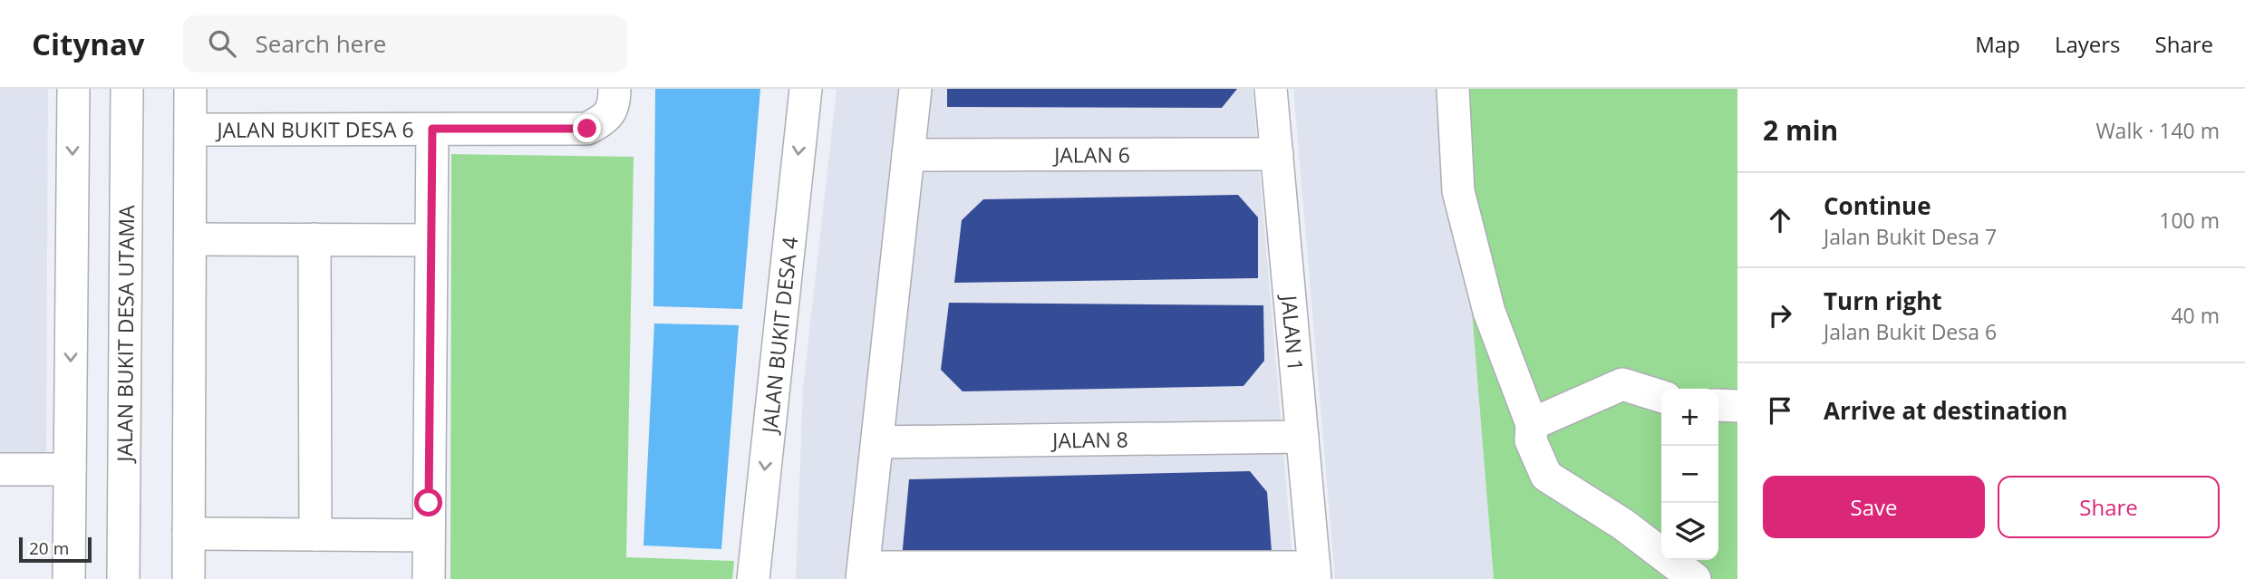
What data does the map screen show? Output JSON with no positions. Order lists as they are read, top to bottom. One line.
{"streets":{"street":["JALAN BUKIT DESA 6","JALAN 6","JALAN BUKIT DESA UTAMA","JALAN BUKIT DESA 4","JALAN 1","JALAN 8"]},"crossings":[["JALAN 6","JALAN 1"],["JALAN 1","JALAN 8"]],"scale_bar":"20 m","page":{"header":"Citynav","search":"Search here","nav":["Map","Layers","Share"],"heading":["2 min","Walk · 140 m"],"list":[["Continue","Jalan Bukit Desa 7","100 m"],["Turn right","Jalan Bukit Desa 6","40 m"],"Arrive at destination"],"map_buttons":["+","−"],"buttons":["Save","Share"],"scale":"20 m"}}
